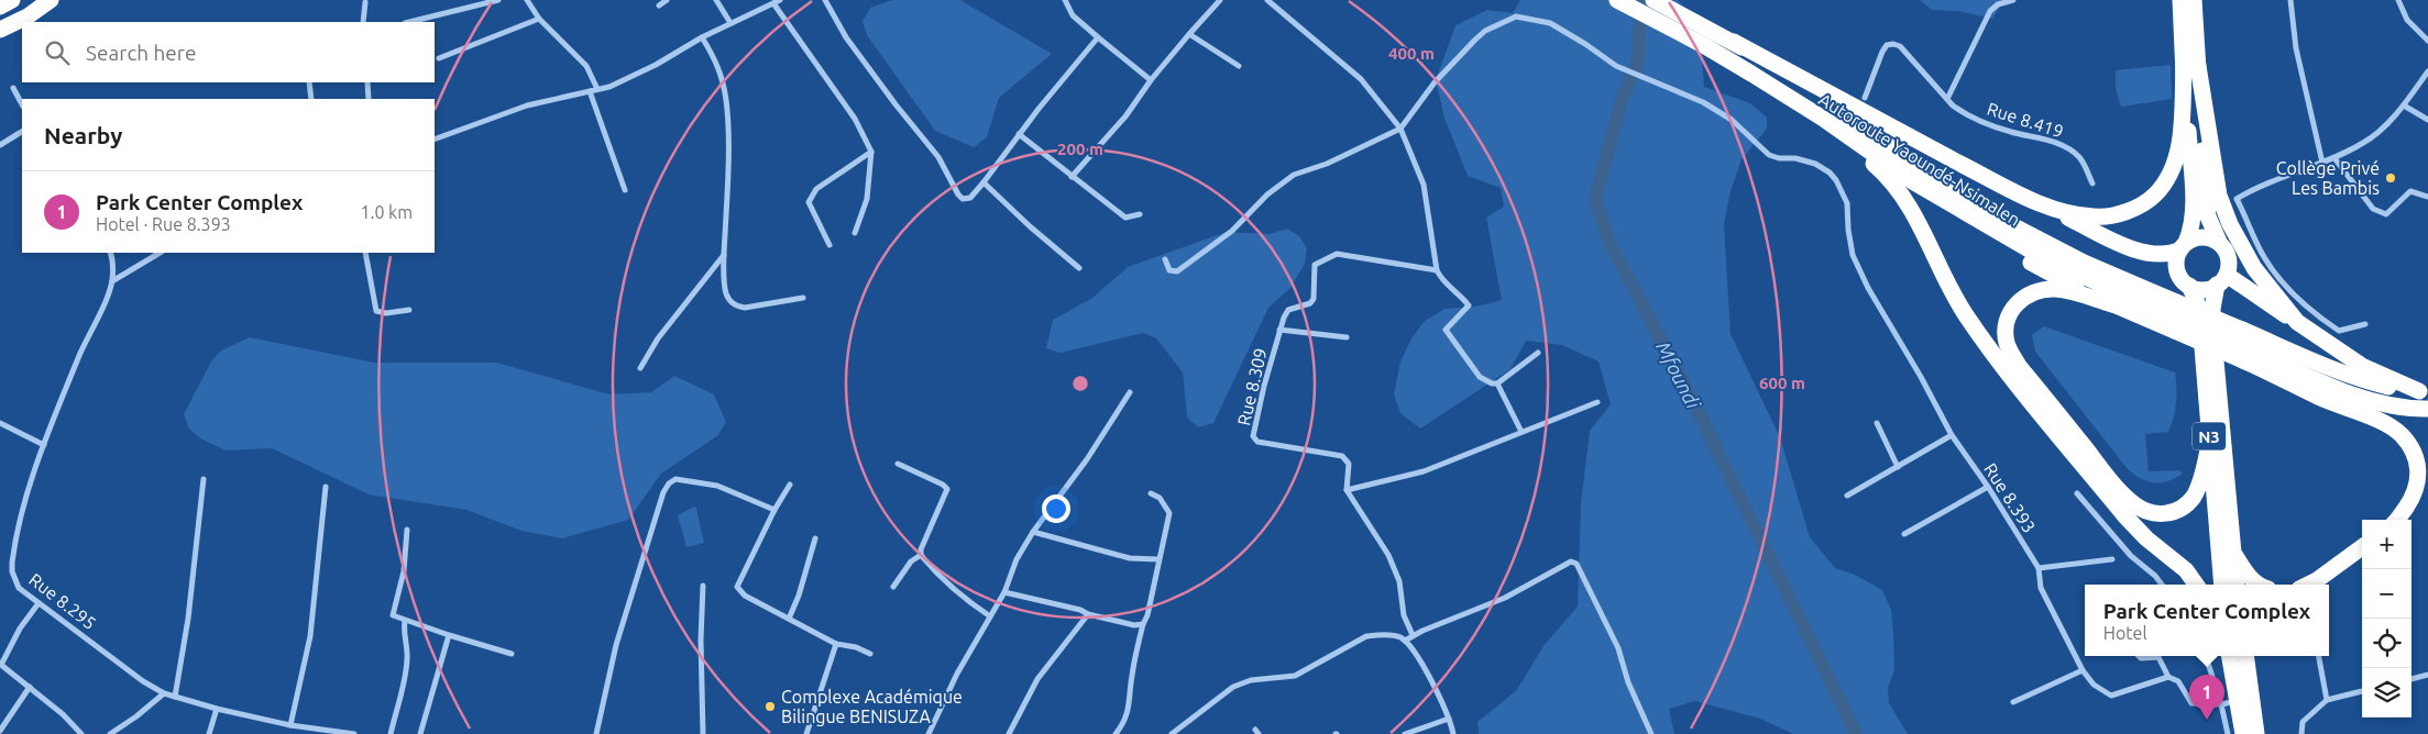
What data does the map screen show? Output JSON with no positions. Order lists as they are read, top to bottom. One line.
{"streets":{"highway":["Autoroute Yaoundé-Nsimalen","N3"],"street":["Rue 8.419","Rue 8.309","Rue 8.393","Rue 8.295"]},"water":["Mfoundi"],"places":["Collège Privé Les Bambis","Complexe Académique Bilingue BENISUZA"],"page":{"search":"Search here","heading":"Nearby","list":[{"mark":"1","name":"Park Center Complex","note":"Hotel · Rue 8.393","value":"1.0 km"}],"map_buttons":["+","−"],"popup":["Park Center Complex","Hotel"],"pins":"1"},"rings":["400 m","200 m","600 m"]}
